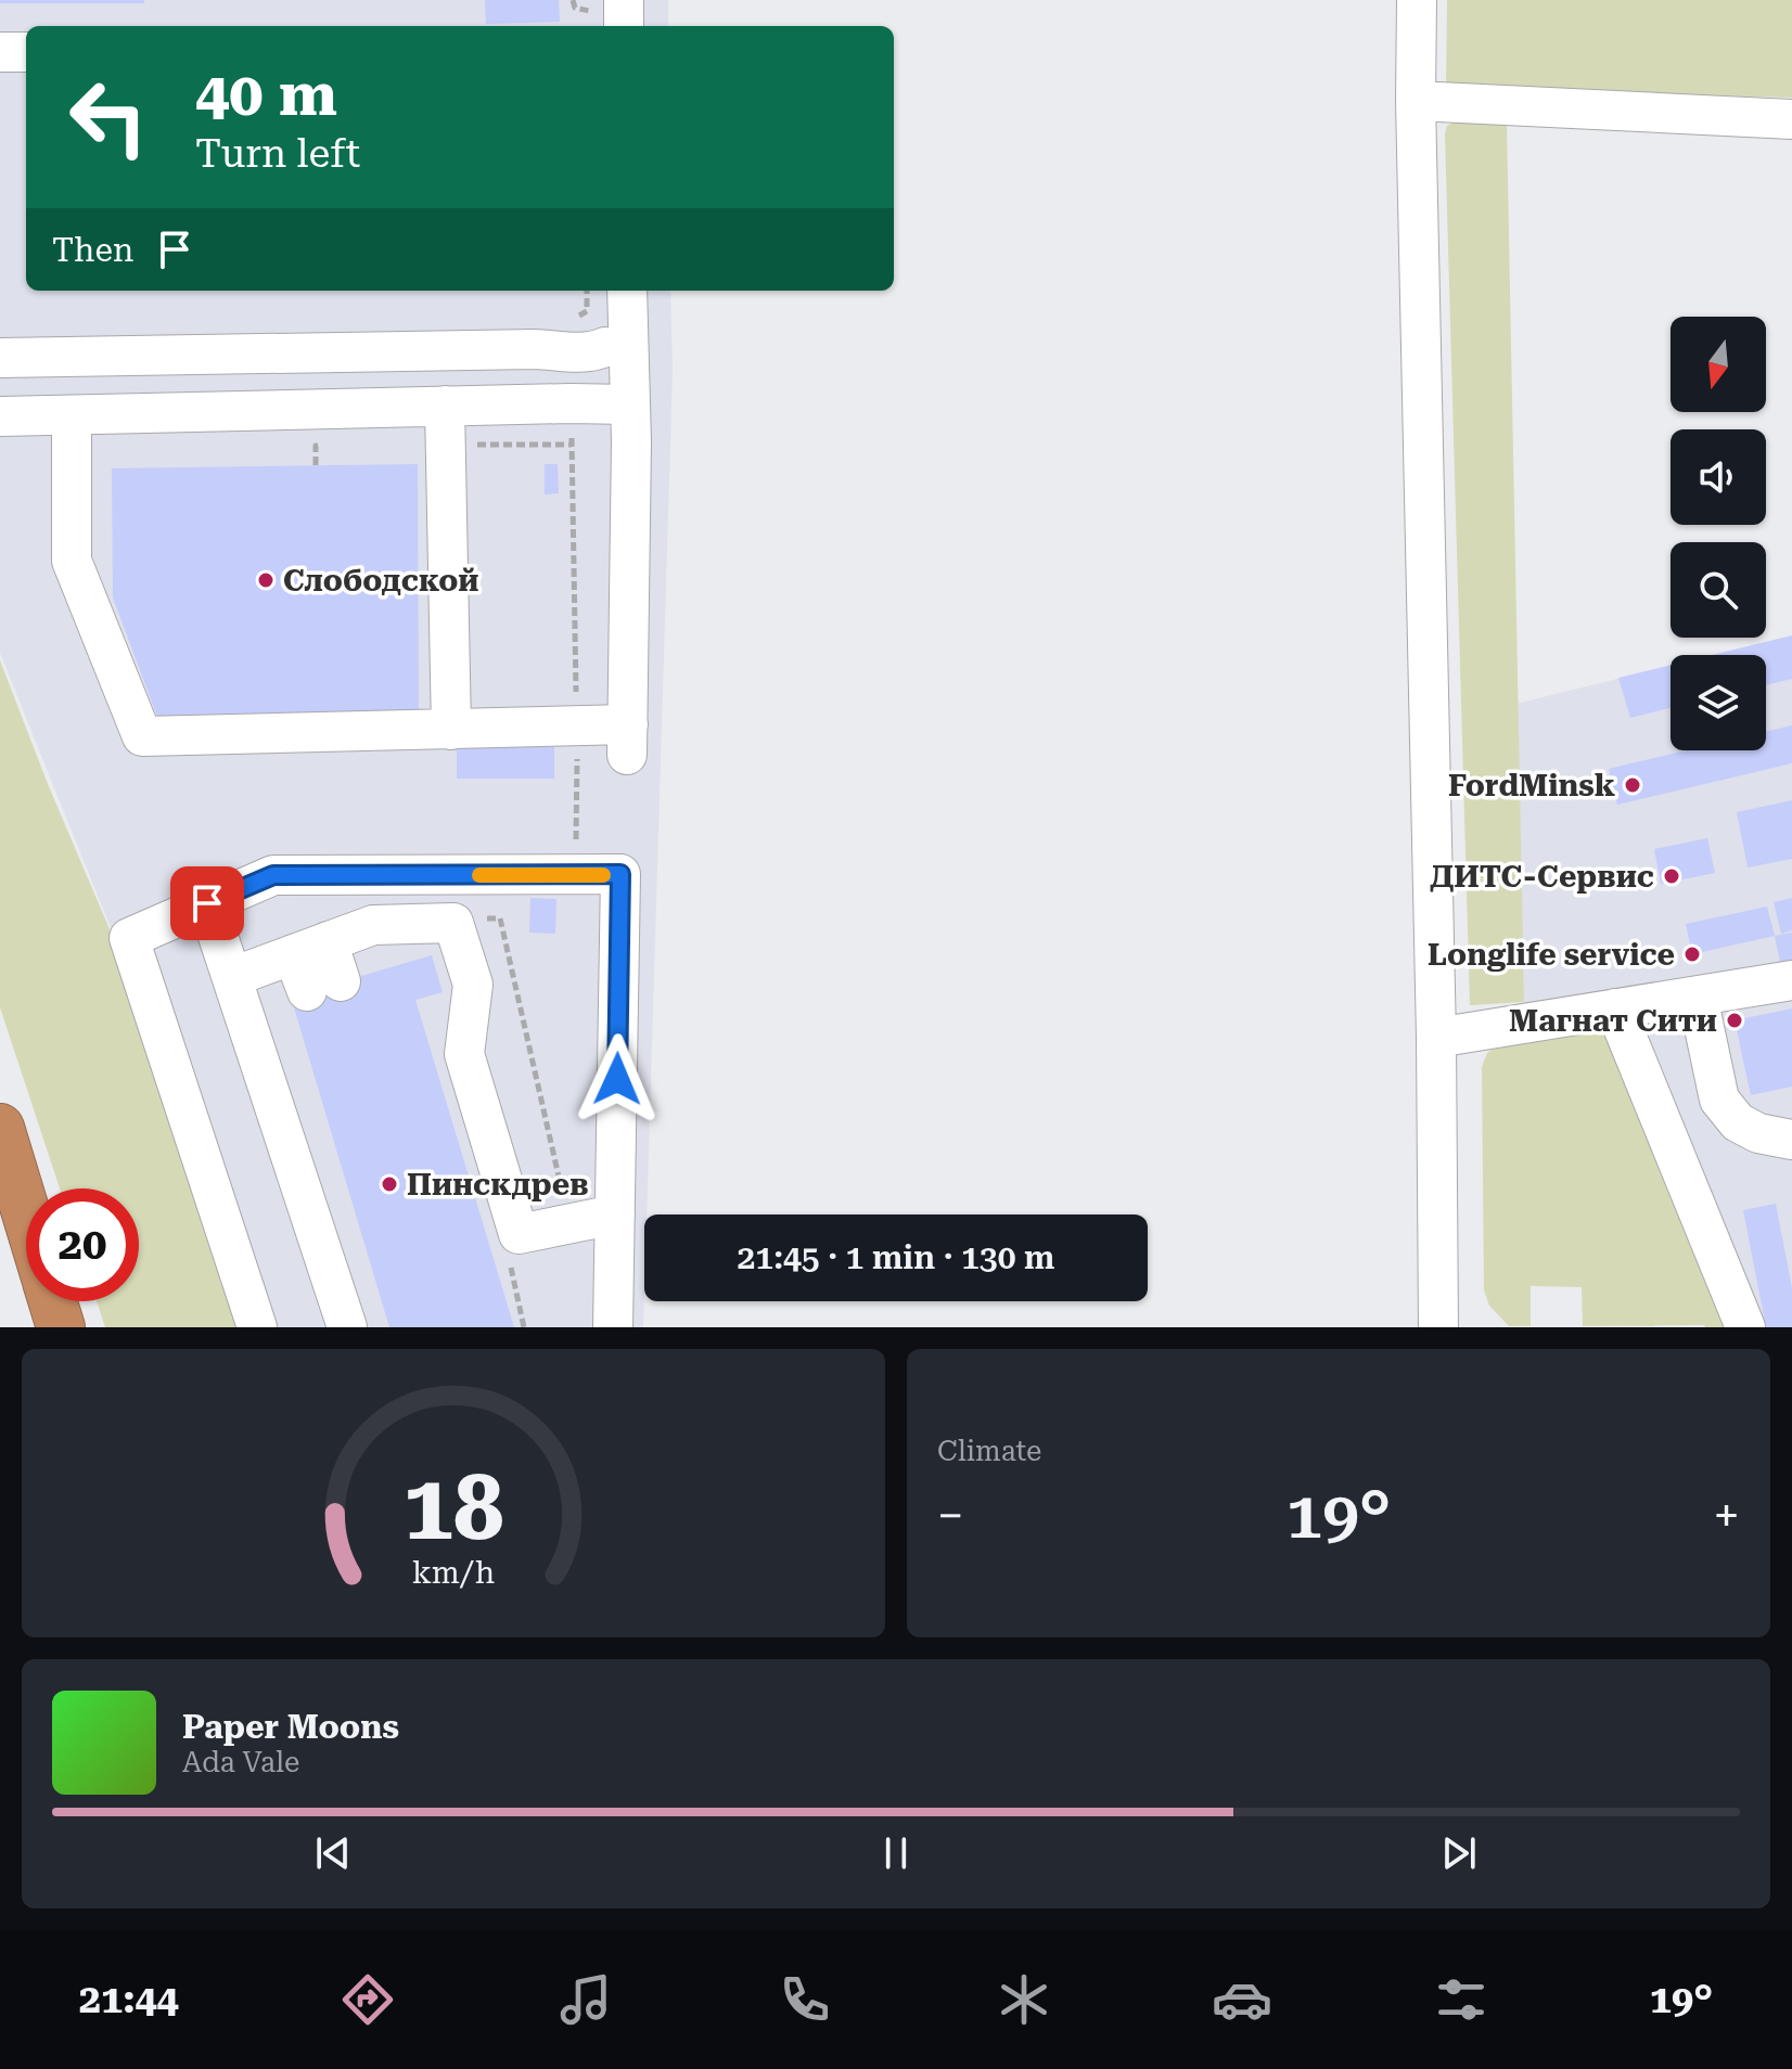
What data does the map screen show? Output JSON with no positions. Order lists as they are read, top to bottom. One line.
{"places":["Слободской","FordMinsk","ДИТС-Сервис","Longlife service","Магнат Cити","Пинскдрев"],"north":"bottom","page":{"turn":["40 m","Turn left"],"then":"Then","limit":"20","trip":"21:45 · 1 min · 130 m","tile":"Climate","heat":["−","19°","+"],"song":["Paper Moons","Ada Vale"],"tabs":["21:44","19°"],"gauge":["18","km/h"]}}
